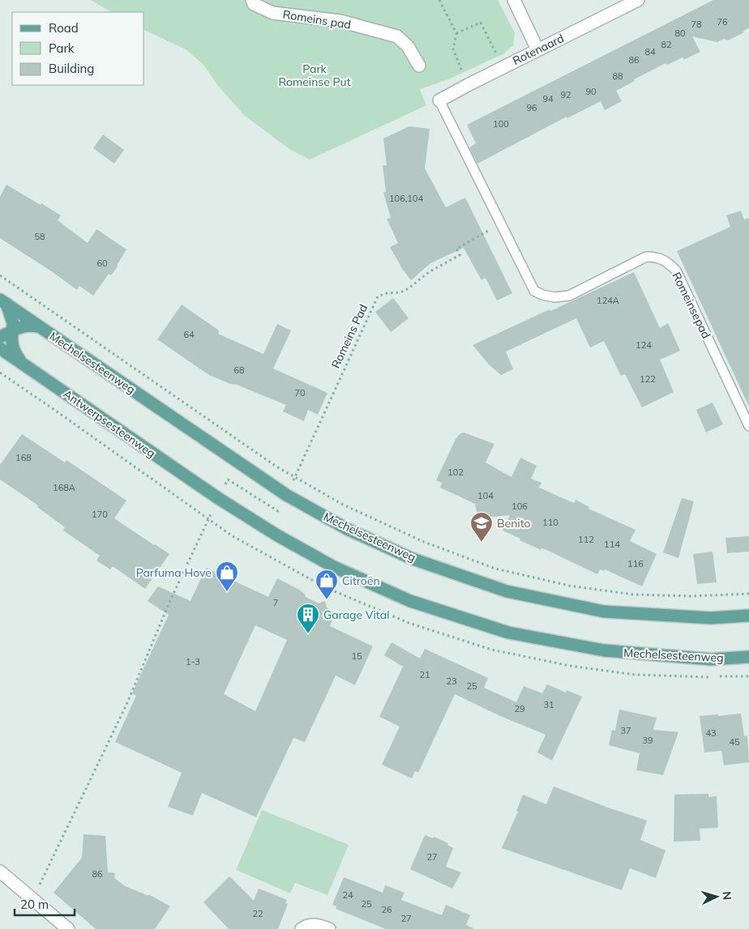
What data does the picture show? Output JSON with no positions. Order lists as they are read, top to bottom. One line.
{"streets":{"main road":["Mechelsesteenweg","Antwerpsesteenweg"],"street":["Romeins pad","Rotenaard"],"lane":["Romeinsepad"],"path":["Romeins Pad"]},"crossings":[["Rotenaard","Romeinsepad"],["Romeinsepad","Romeins Pad"],["Mechelsesteenweg","Antwerpsesteenweg"]],"parks":["Park Romeinse Put"],"places":{"school or university":["Benito"],"shop":["Parfuma Hove","Citroën"],"building":["Garage Vital"]},"house_numbers":["76","78","80","82","84","86","88","90","92","94","96","100","106,104","58","60","124A","64","124","68","122","70","168","102","168A","104","106","170","110","112","114","116","7","15","1-3","21","23","25","31","29","37","43","39","45","27","86","24","25","26","22","27"],"legend":["Road","Park","Building"],"scale_bar":"20 m","north":"right"}
